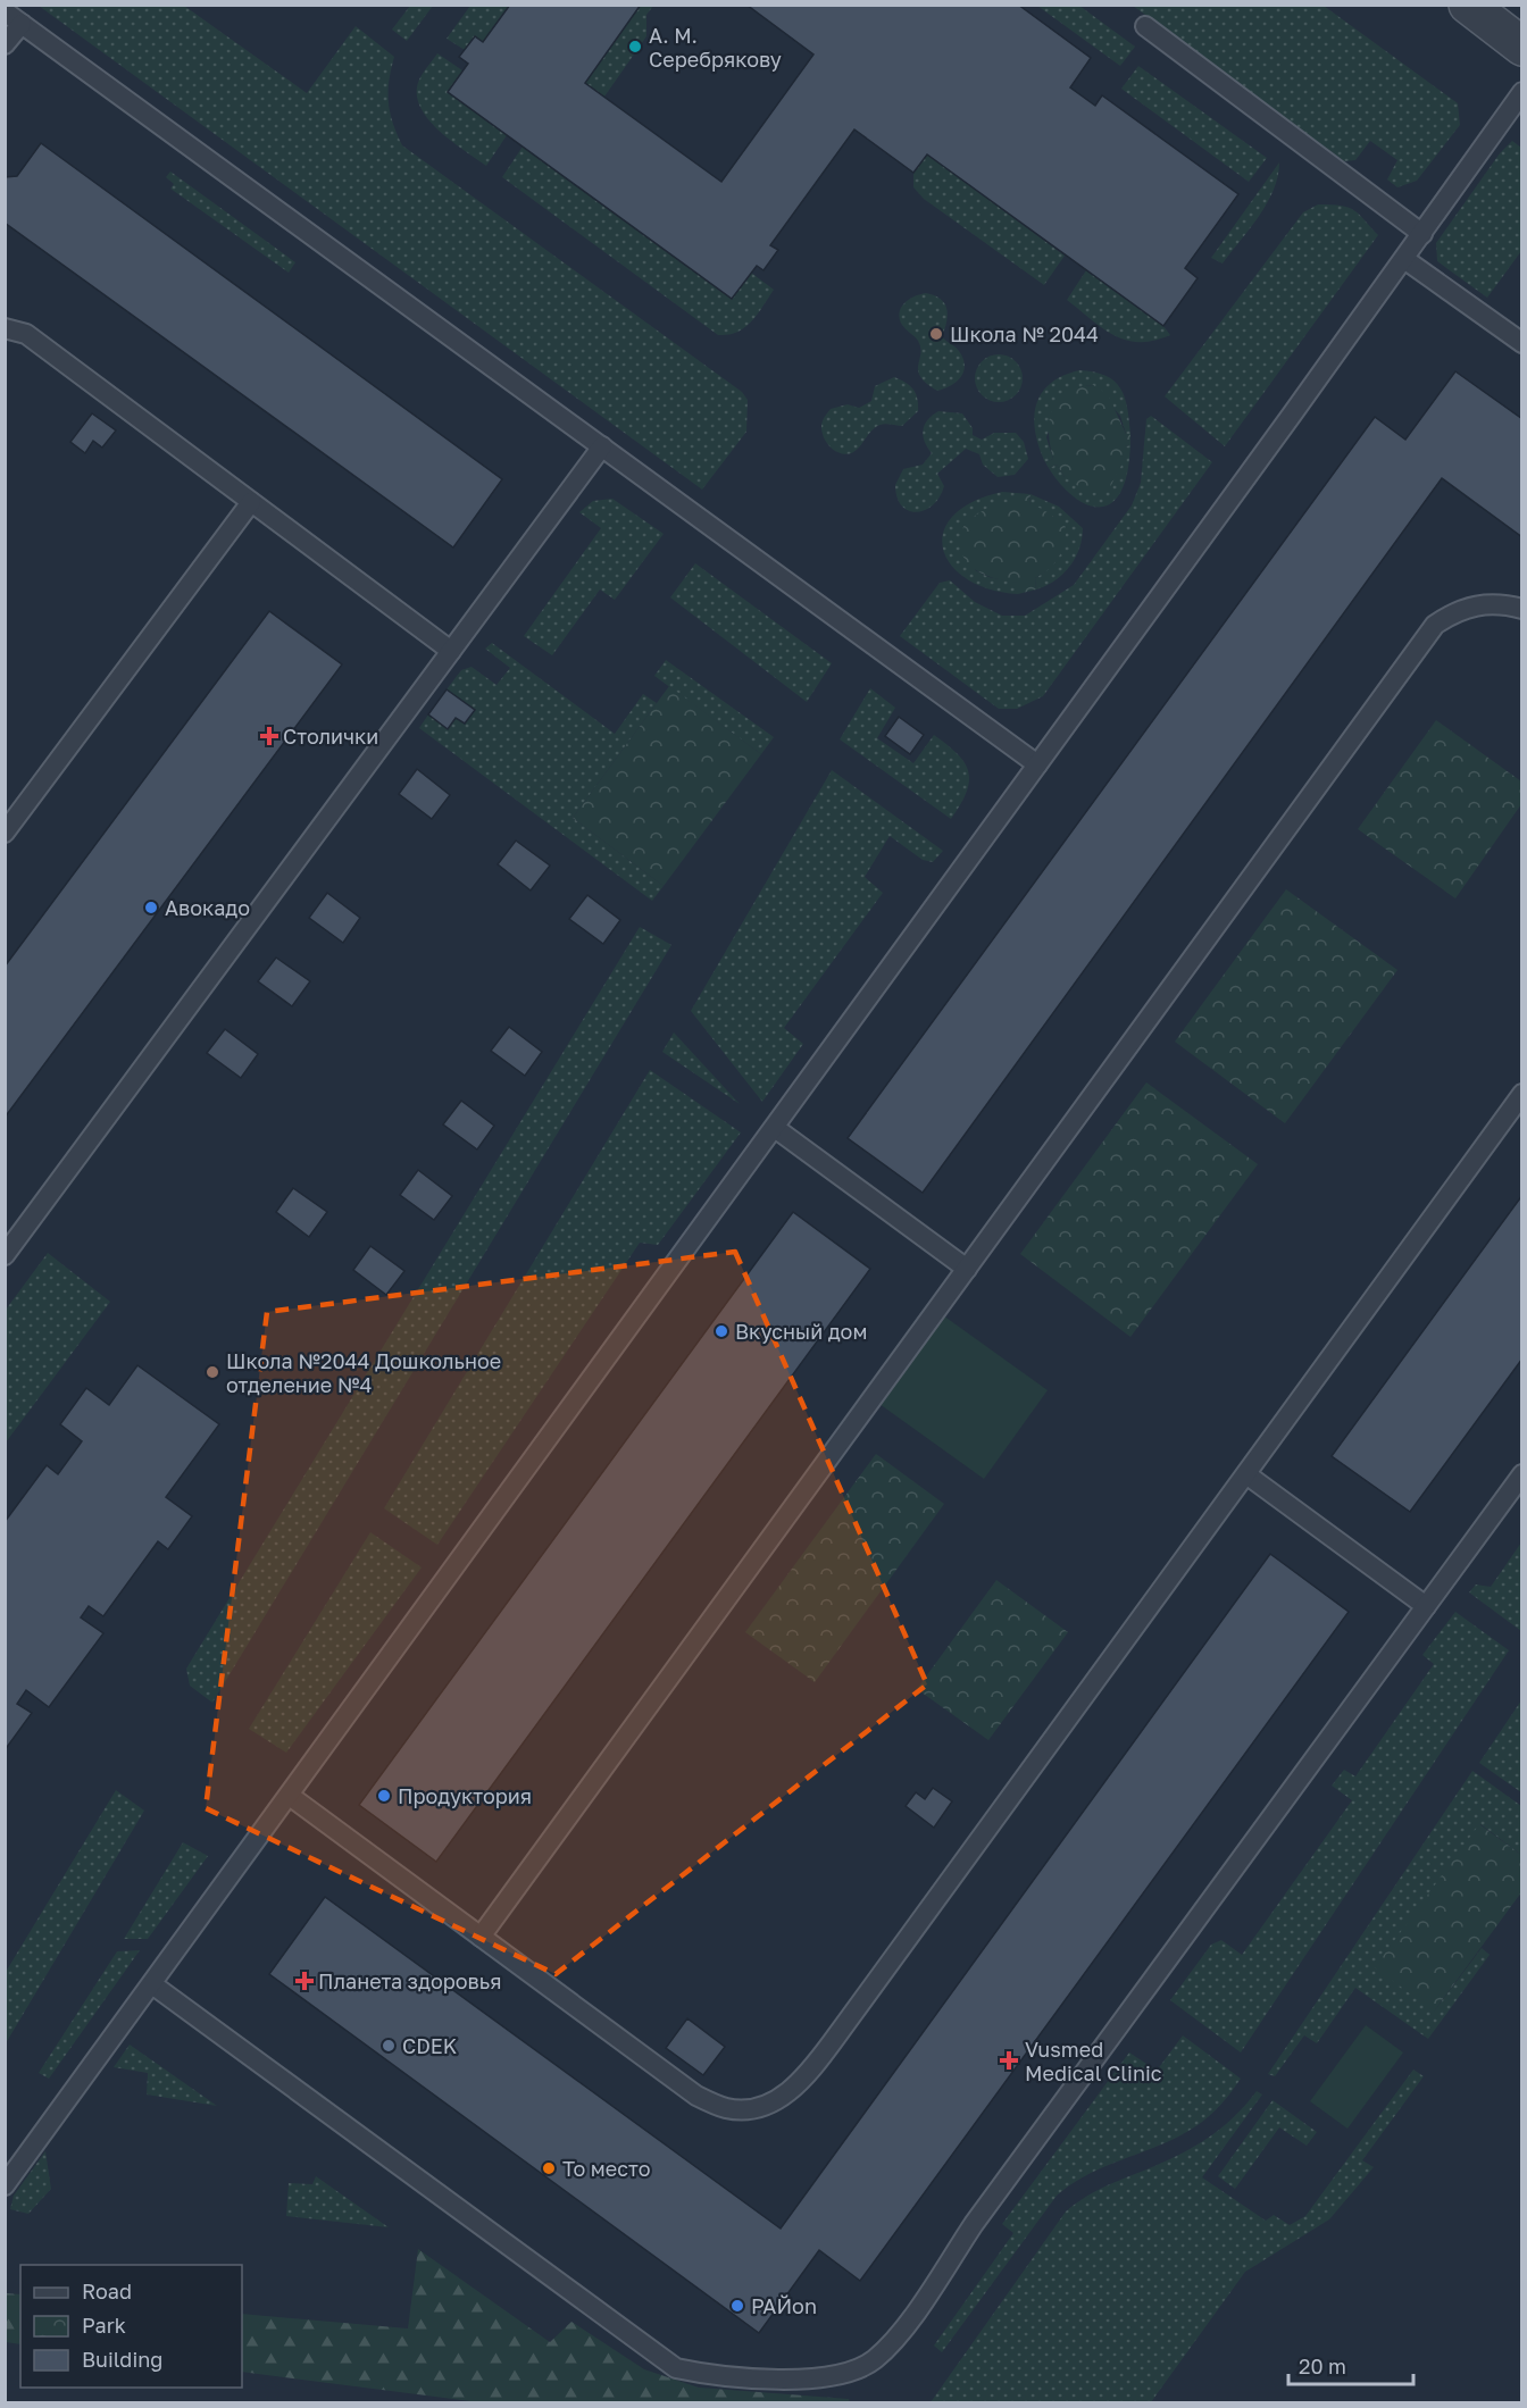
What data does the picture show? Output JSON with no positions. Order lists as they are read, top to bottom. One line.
{"places":{"other":["А. М. Серебрякову","Школа № 2044","Авокадо","Вкусный дом","Школа №2044 Дошкольное отделение №4","Продуктория","CDEK","То место","РАЙon"],"health":["Столички","Планета здоровья","Vusmed Medical Clinic"]},"legend":["Road","Park","Building"],"scale_bar":"20 m"}
